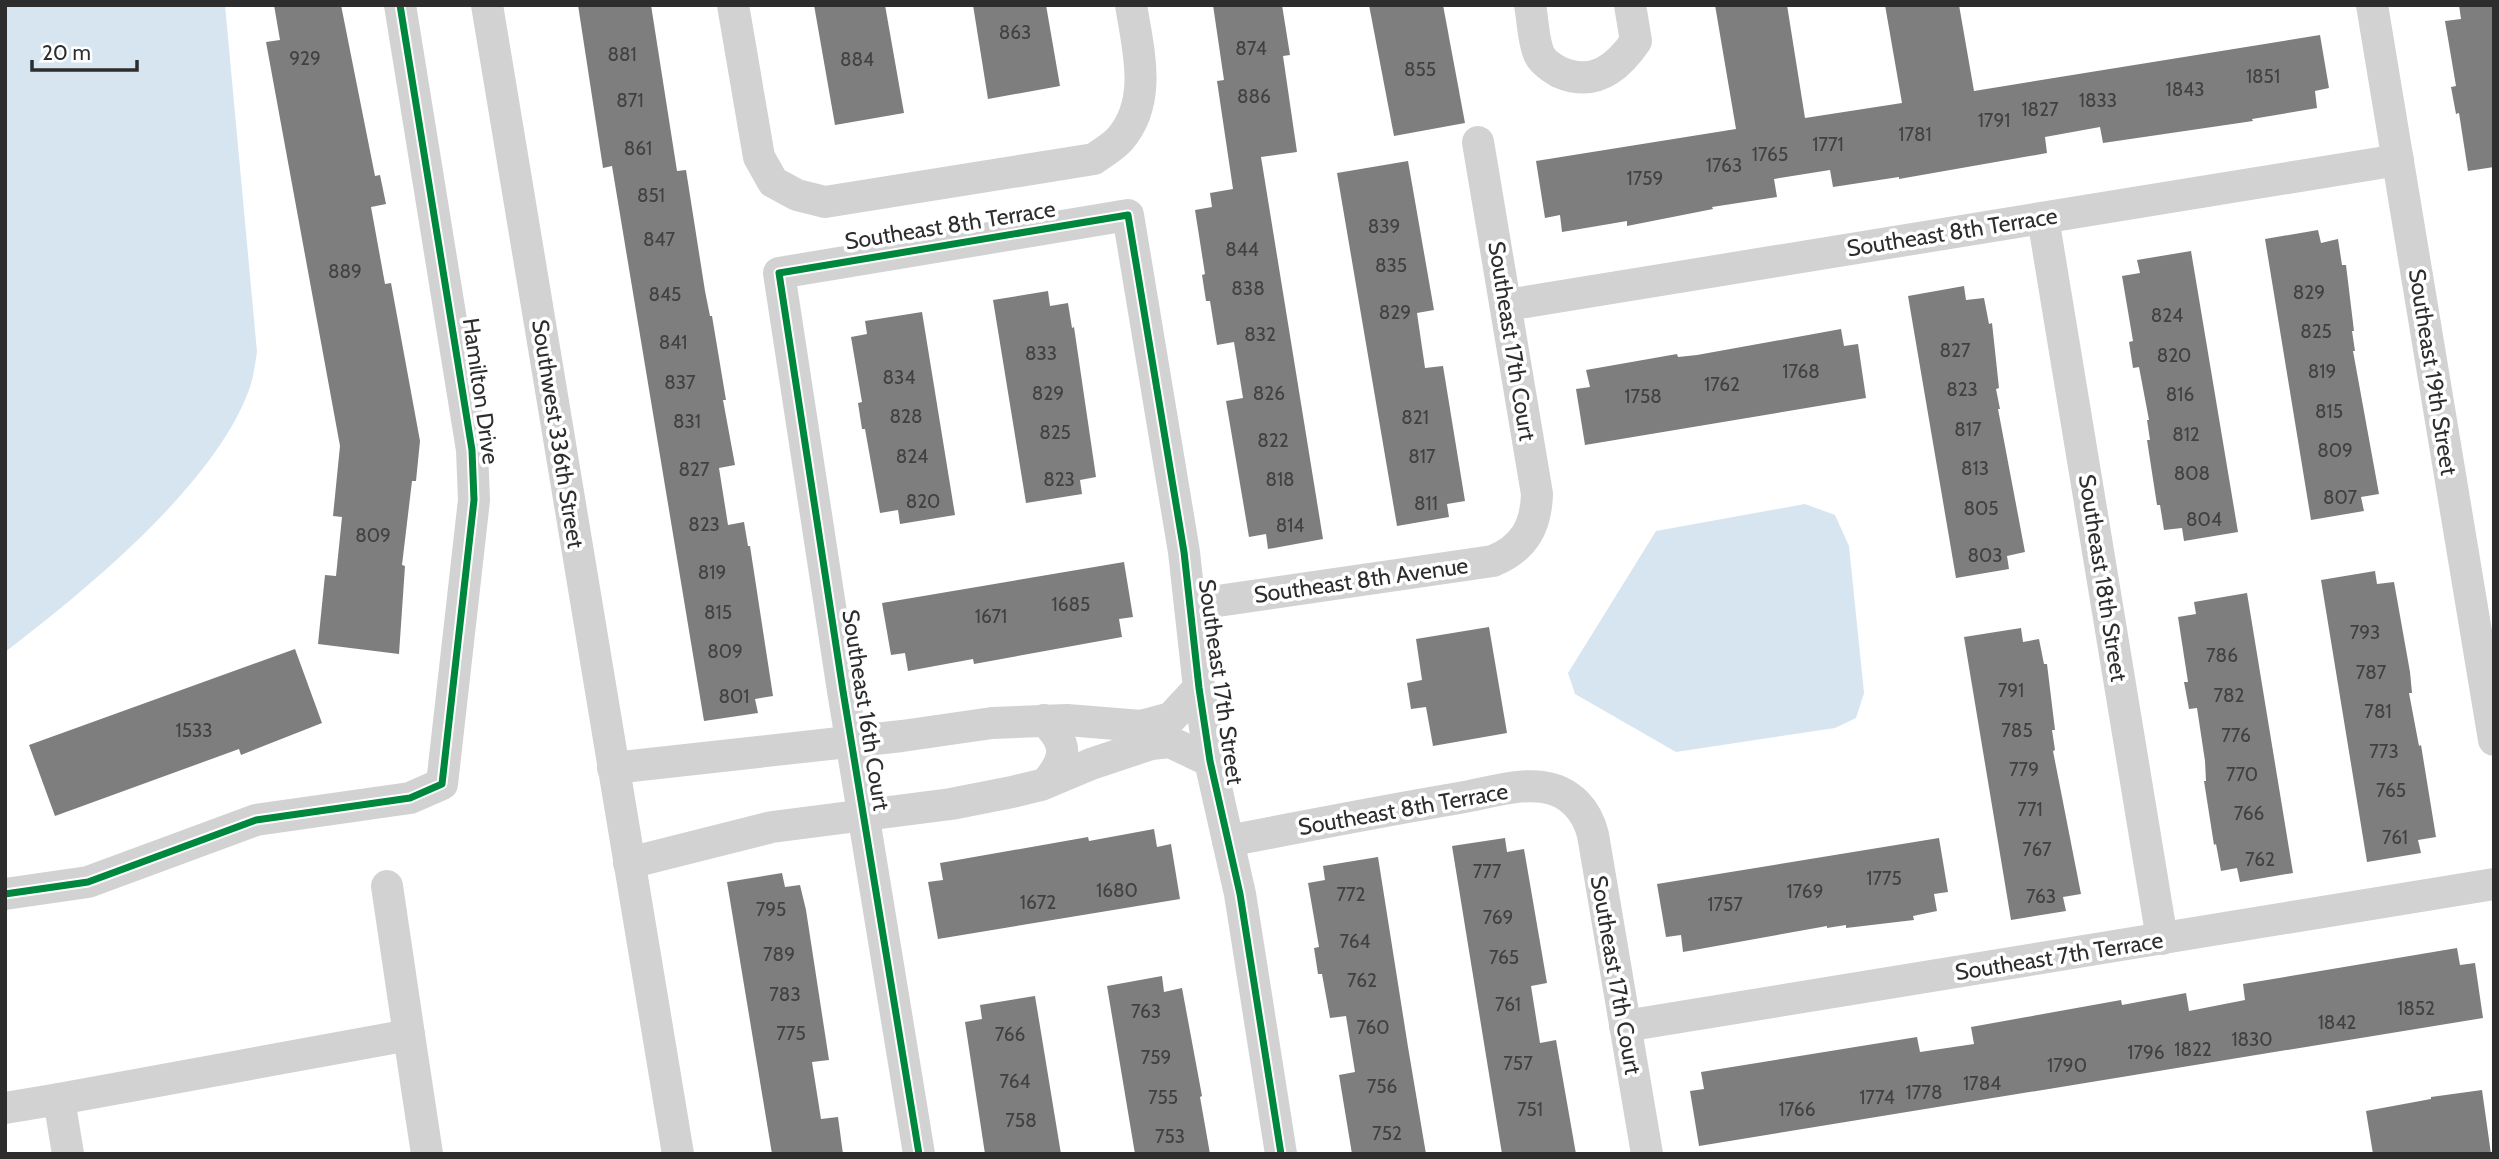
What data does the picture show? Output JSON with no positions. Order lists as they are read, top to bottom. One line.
{"streets":{"street":["Southeast 8th Terrace","Southeast 17th Court","Southeast 19th Street","Hamilton Drive","Southwest 336th Street","Southeast 18th Street","Southeast 8th Avenue","Southeast 17th Street","Southeast 16th Court","Southeast 7th Terrace"]},"crossings":[["Southeast 8th Terrace","Southeast 17th Court"],["Southeast 8th Terrace","Southeast 19th Street"],["Southeast 8th Terrace","Southeast 18th Street"],["Southeast 8th Terrace","Southeast 17th Street"],["Southeast 8th Terrace","Southeast 16th Court"],["Southeast 17th Court","Southeast 8th Avenue"],["Southeast 17th Court","Southeast 7th Terrace"],["Southeast 18th Street","Southeast 7th Terrace"],["Southeast 8th Avenue","Southeast 17th Street"]],"house_numbers":["863","874","881","929","884","855","1851","1843","886","871","1833","1827","1791","1781","1771","861","1765","1763","1759","851","839","847","844","835","889","838","829","845","829","824","825","832","841","827","833","820","1768","819","834","837","1762","823","829","826","816","1758","815","828","821","831","817","825","812","822","809","824","817","813","827","808","823","818","807","820","811","805","804","823","814","809","803","819","1685","815","1671","793","809","786","787","791","782","801","781","1533","785","776","773","779","770","765","771","766","761","767","762","777","1775","1680","1769","772","763","1672","1757","795","769","764","789","765","762","783","761","1852","763","1842","760","775","766","1830","1822","1796","759","757","1790","764","1784","756","1778","755","1774","751","1766","758","752","753"],"scale_bar":"20 m"}
